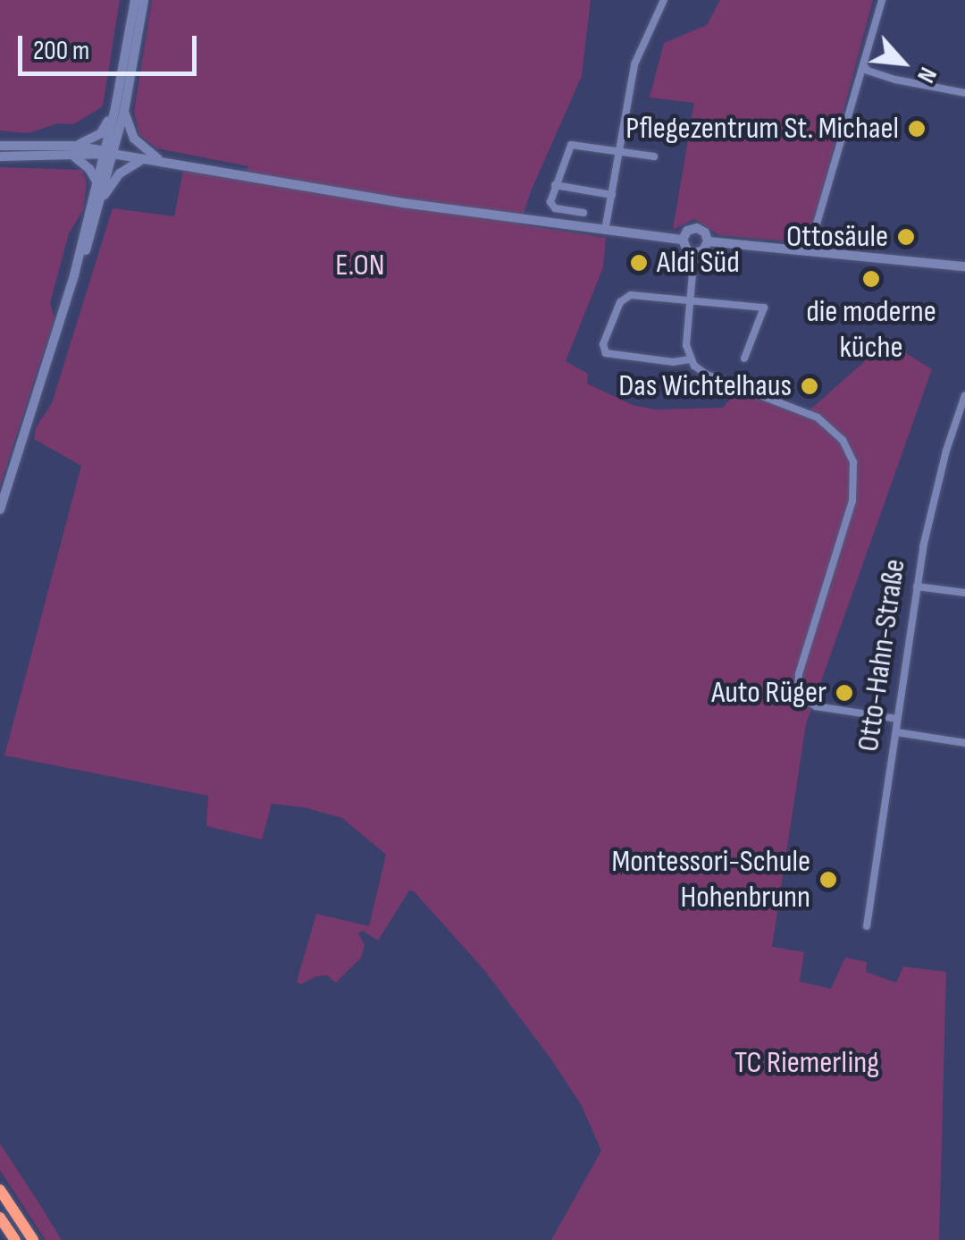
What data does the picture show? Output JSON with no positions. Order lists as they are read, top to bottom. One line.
{"streets":{"street":["Otto-Hahn-Straße"]},"parks":["E.ON","TC Riemerling"],"places":["Pflegezentrum St. Michael","Ottosäule","Aldi Süd","die moderne küche","Das Wichtelhaus","Auto Rüger","Montessori-Schule Hohenbrunn"],"scale_bar":"200 m","north":"bottom right"}
